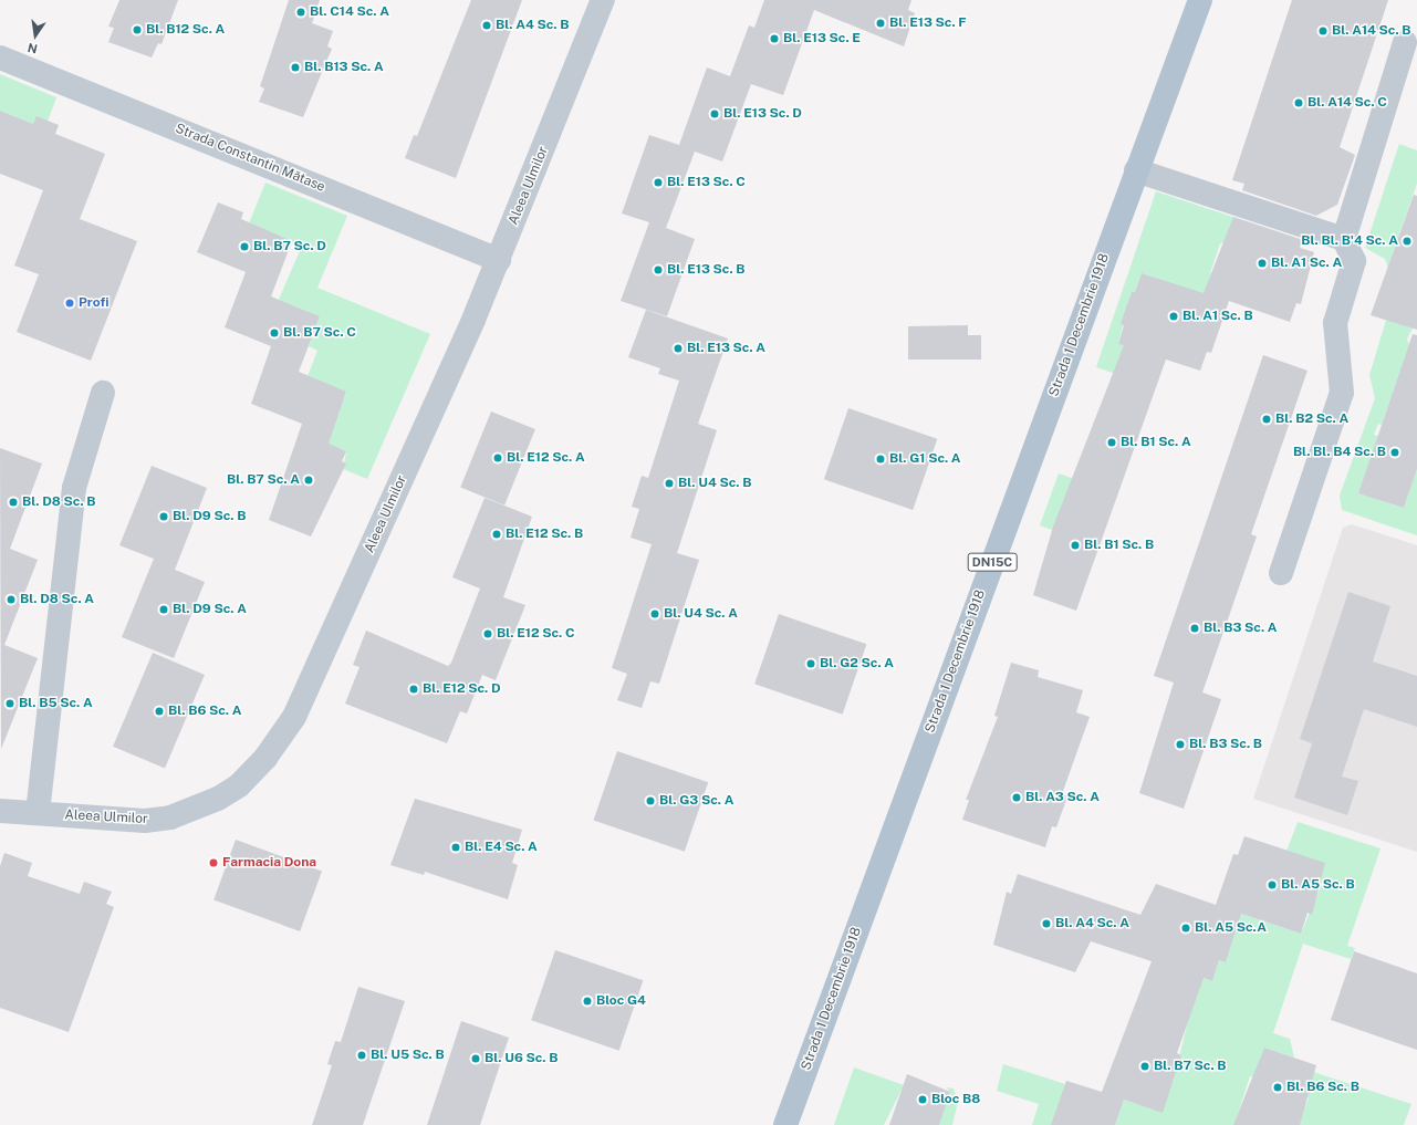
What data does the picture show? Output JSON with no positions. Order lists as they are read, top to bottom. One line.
{"streets":{"main road":["Strada 1 Decembrie 1918","DN15C"],"street":["Strada Constantin Mătase","Aleea Ulmilor"]},"crossings":[["Strada Constantin Mătase","Aleea Ulmilor"]],"places":["Bl. C14 Sc. A","Bl. E13 Sc. F","Bl. A4 Sc. B","Bl. B12 Sc. A","Bl. A14 Sc. B","Bl. E13 Sc. E","Bl. B13 Sc. A","Bl. A14 Sc. C","Bl. E13 Sc. D","Bl. E13 Sc. C","Bl. Bl. B'4 Sc. A","Bl. B7 Sc. D","Bl. A1 Sc. A","Bl. E13 Sc. B","Profi","Bl. A1 Sc. B","Bl. B7 Sc. C","Bl. E13 Sc. A","Bl. B2 Sc. A","Bl. B1 Sc. A","Bl. Bl. B4 Sc. B","Bl. E12 Sc. A","Bl. G1 Sc. A","Bl. B7 Sc. A","Bl. U4 Sc. B","Bl. D8 Sc. B","Bl. D9 Sc. B","Bl. E12 Sc. B","Bl. B1 Sc. B","Bl. D8 Sc. A","Bl. D9 Sc. A","Bl. U4 Sc. A","Bl. B3 Sc. A","Bl. E12 Sc. C","Bl. G2 Sc. A","Bl. E12 Sc. D","Bl. B5 Sc. A","Bl. B6 Sc. A","Bl. B3 Sc. B","Bl. A3 Sc. A","Bl. G3 Sc. A","Bl. E4 Sc. A","Farmacia Dona","Bl. A5 Sc. B","Bl. A4 Sc. A","Bl. A5 Sc.A","Bloc G4","Bl. U5 Sc. B","Bl. U6 Sc. B","Bl. B7 Sc. B","Bl. B6 Sc. B","Bloc B8"],"north":"bottom"}
